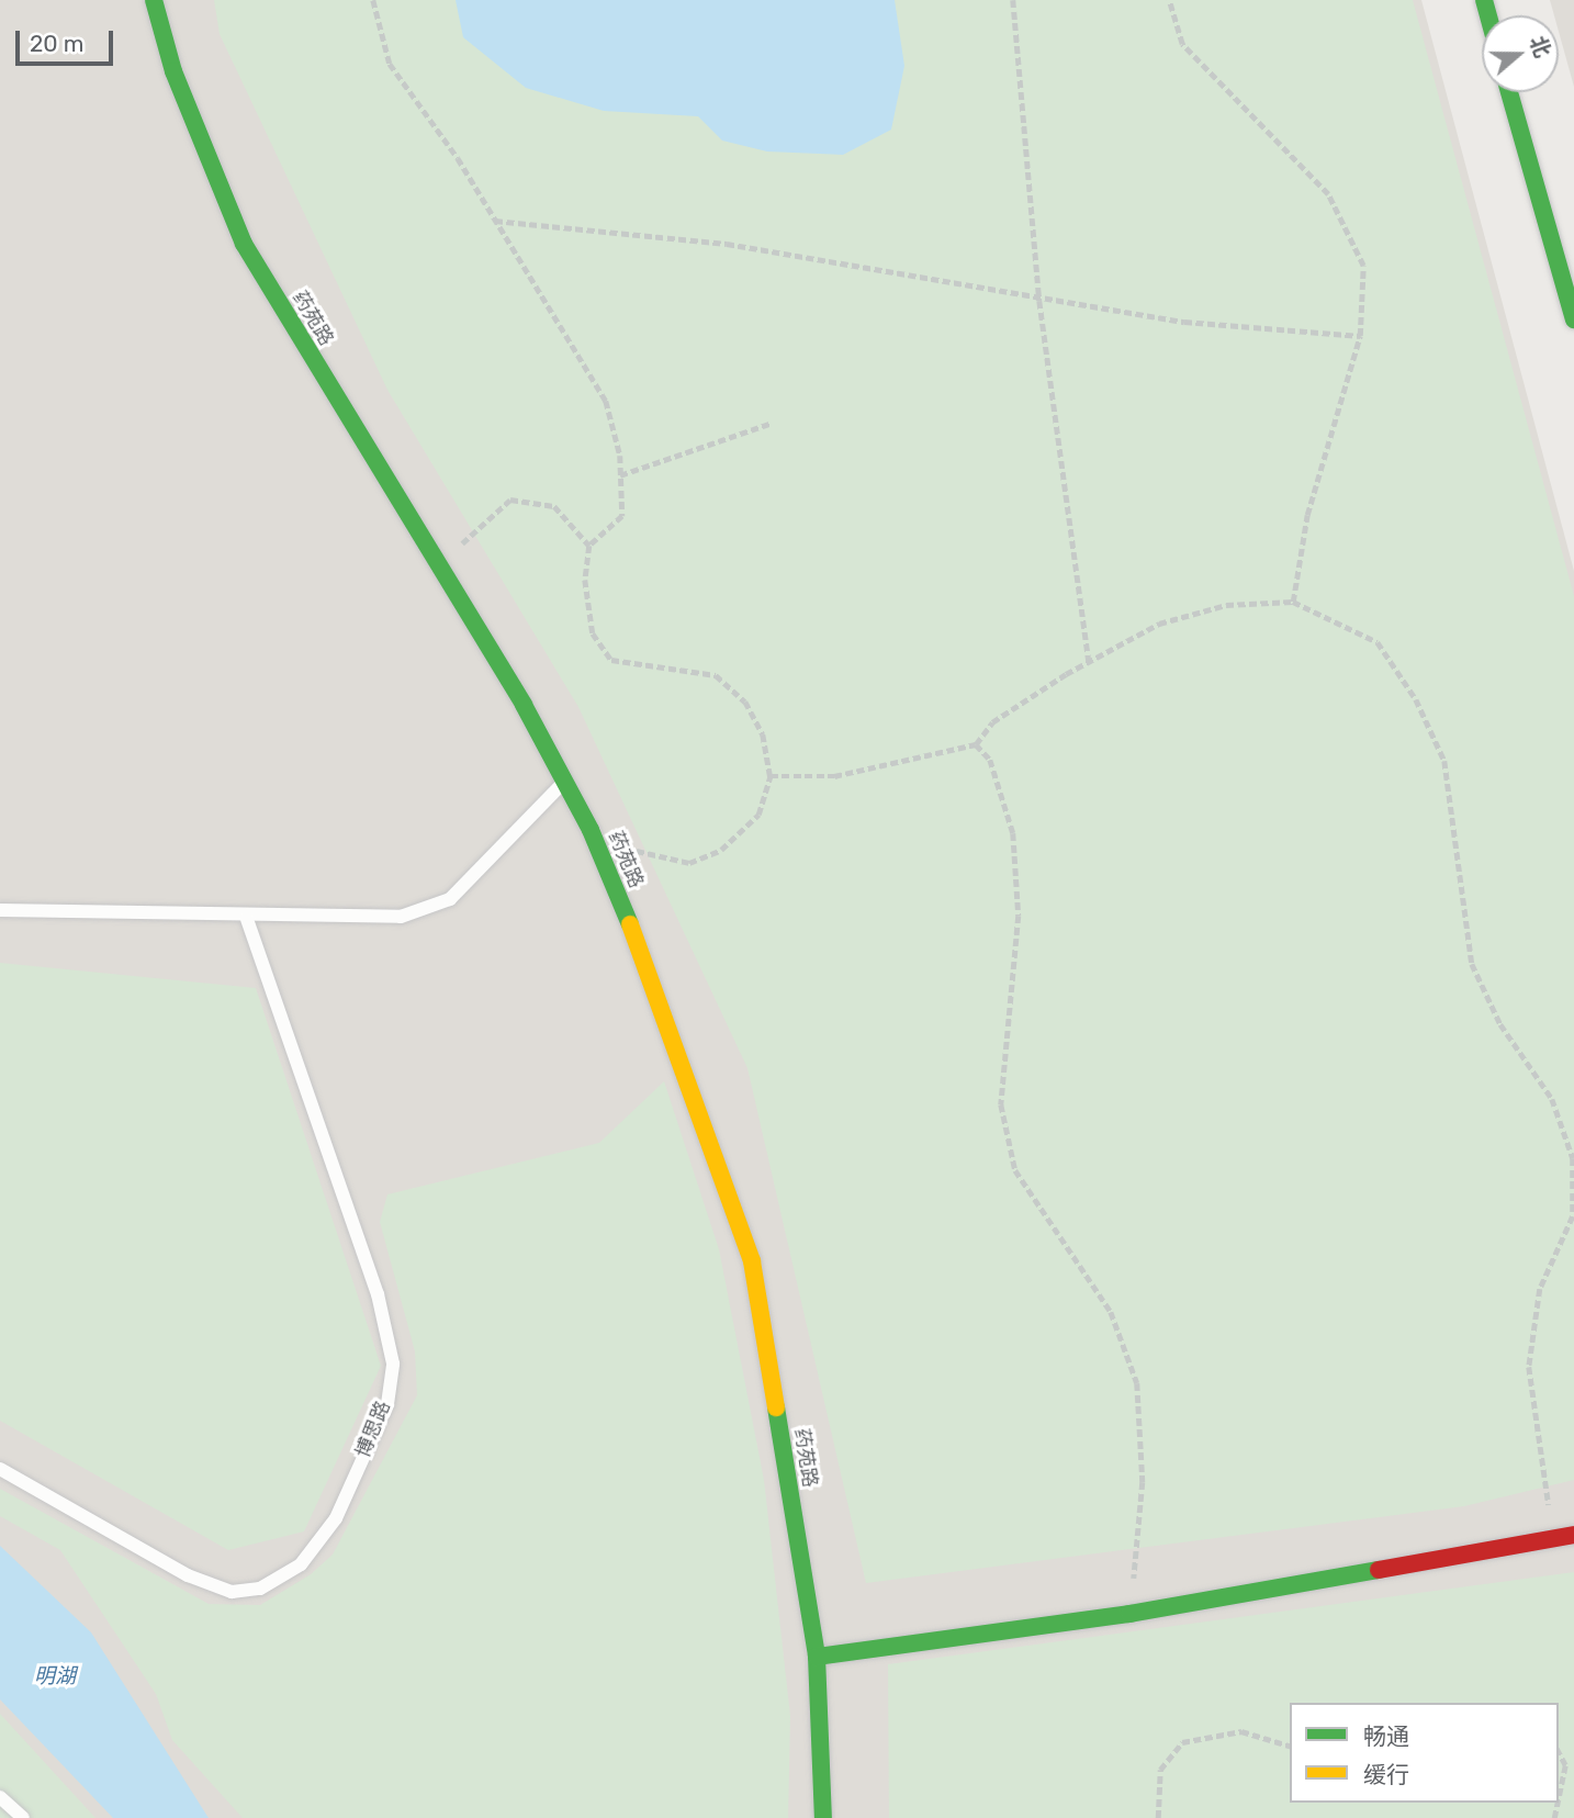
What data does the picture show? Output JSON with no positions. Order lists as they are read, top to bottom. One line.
{"streets":{"street":["药苑路"],"lane":["博思路"]},"water":["明湖"],"legend":["畅通","缓行"],"scale_bar":"20 m","north":"right"}
